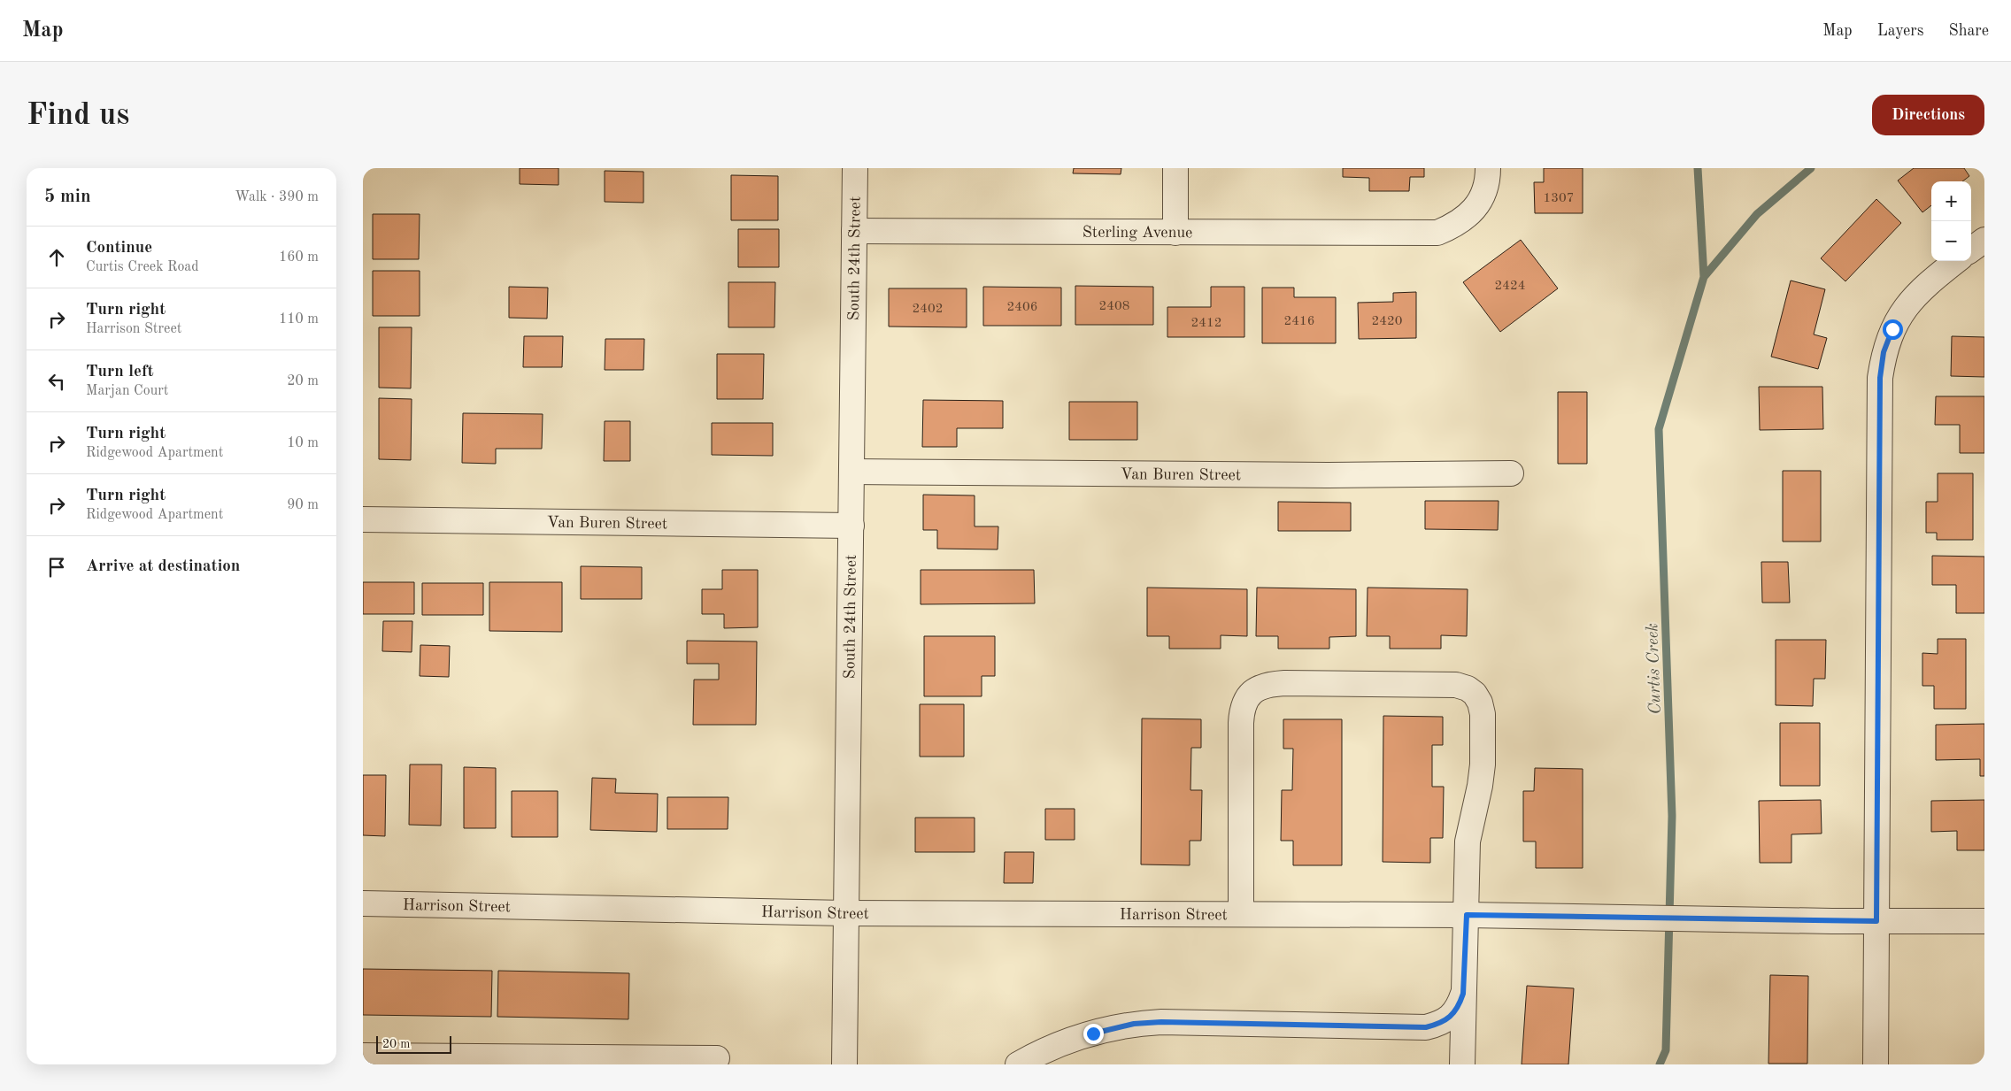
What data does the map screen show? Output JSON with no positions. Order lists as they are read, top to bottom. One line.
{"streets":{"street":["Sterling Avenue","South 24th Street","Van Buren Street","Harrison Street"]},"crossings":[["Sterling Avenue","South 24th Street"],["South 24th Street","Van Buren Street"],["South 24th Street","Harrison Street"]],"water":["Curtis Creek"],"house_numbers":["1307","2424","2408","2406","2402","2416","2420","2412"],"scale_bar":"20 m","page":{"header":"Map","nav":["Map","Layers","Share"],"buttons":"Directions","title":"Find us","heading":["5 min","Walk · 390 m"],"map_buttons":["+","−"],"list":[["Continue","Curtis Creek Road","160 m"],["Turn right","Harrison Street","110 m"],["Turn left","Marjan Court","20 m"],["Turn right","Ridgewood Apartment","10 m"],["Turn right","Ridgewood Apartment","90 m"],"Arrive at destination"],"scale":"20 m"}}
